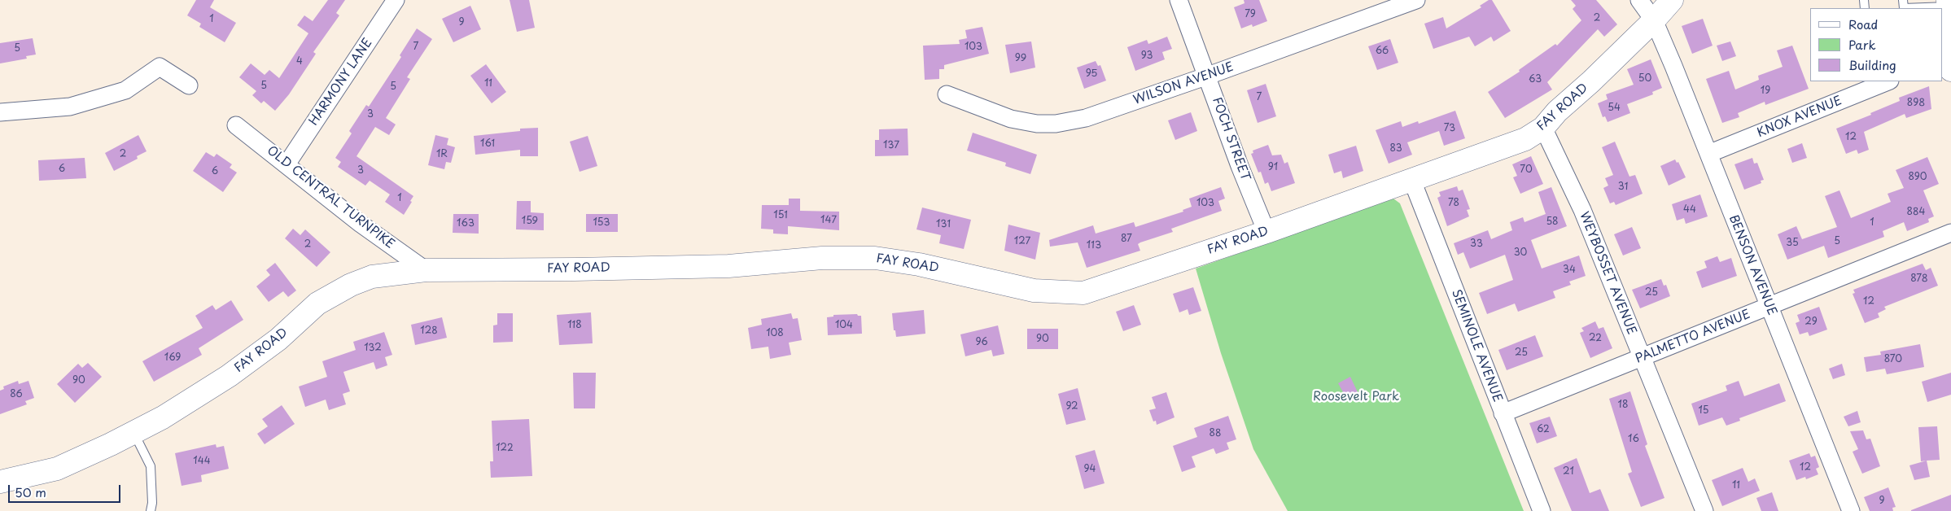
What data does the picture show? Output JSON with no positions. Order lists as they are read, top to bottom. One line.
{"streets":{"street":["HARMONY LANE","WILSON AVENUE","FAY ROAD","KNOX AVENUE","FOCH STREET","OLD CENTRAL TURNPIKE","BENSON AVENUE","WEYBOSSET AVENUE","PALMETTO AVENUE","SEMINOLE AVENUE"]},"crossings":[["HARMONY LANE","OLD CENTRAL TURNPIKE"],["WILSON AVENUE","FOCH STREET"],["FAY ROAD","FOCH STREET"],["FAY ROAD","OLD CENTRAL TURNPIKE"],["FAY ROAD","BENSON AVENUE"],["FAY ROAD","WEYBOSSET AVENUE"],["FAY ROAD","SEMINOLE AVENUE"],["KNOX AVENUE","BENSON AVENUE"],["BENSON AVENUE","PALMETTO AVENUE"],["WEYBOSSET AVENUE","PALMETTO AVENUE"],["PALMETTO AVENUE","SEMINOLE AVENUE"]],"parks":["Roosevelt Park"],"house_numbers":["79","2","1","9","7","103","5","66","93","99","4","95","50","63","11","5","5","19","7","898","54","3","73","12","161","137","83","2","1R","91","6","70","3","6","890","31","1","103","78","44","884","151","147","159","58","153","1","163","131","87","127","5","35","33","2","113","30","34","878","25","12","29","118","104","128","108","22","90","96","132","25","169","870","90","86","18","92","15","62","88","16","122","144","12","94","21","11","9"],"legend":["Road","Park","Building"],"scale_bar":"50 m"}
